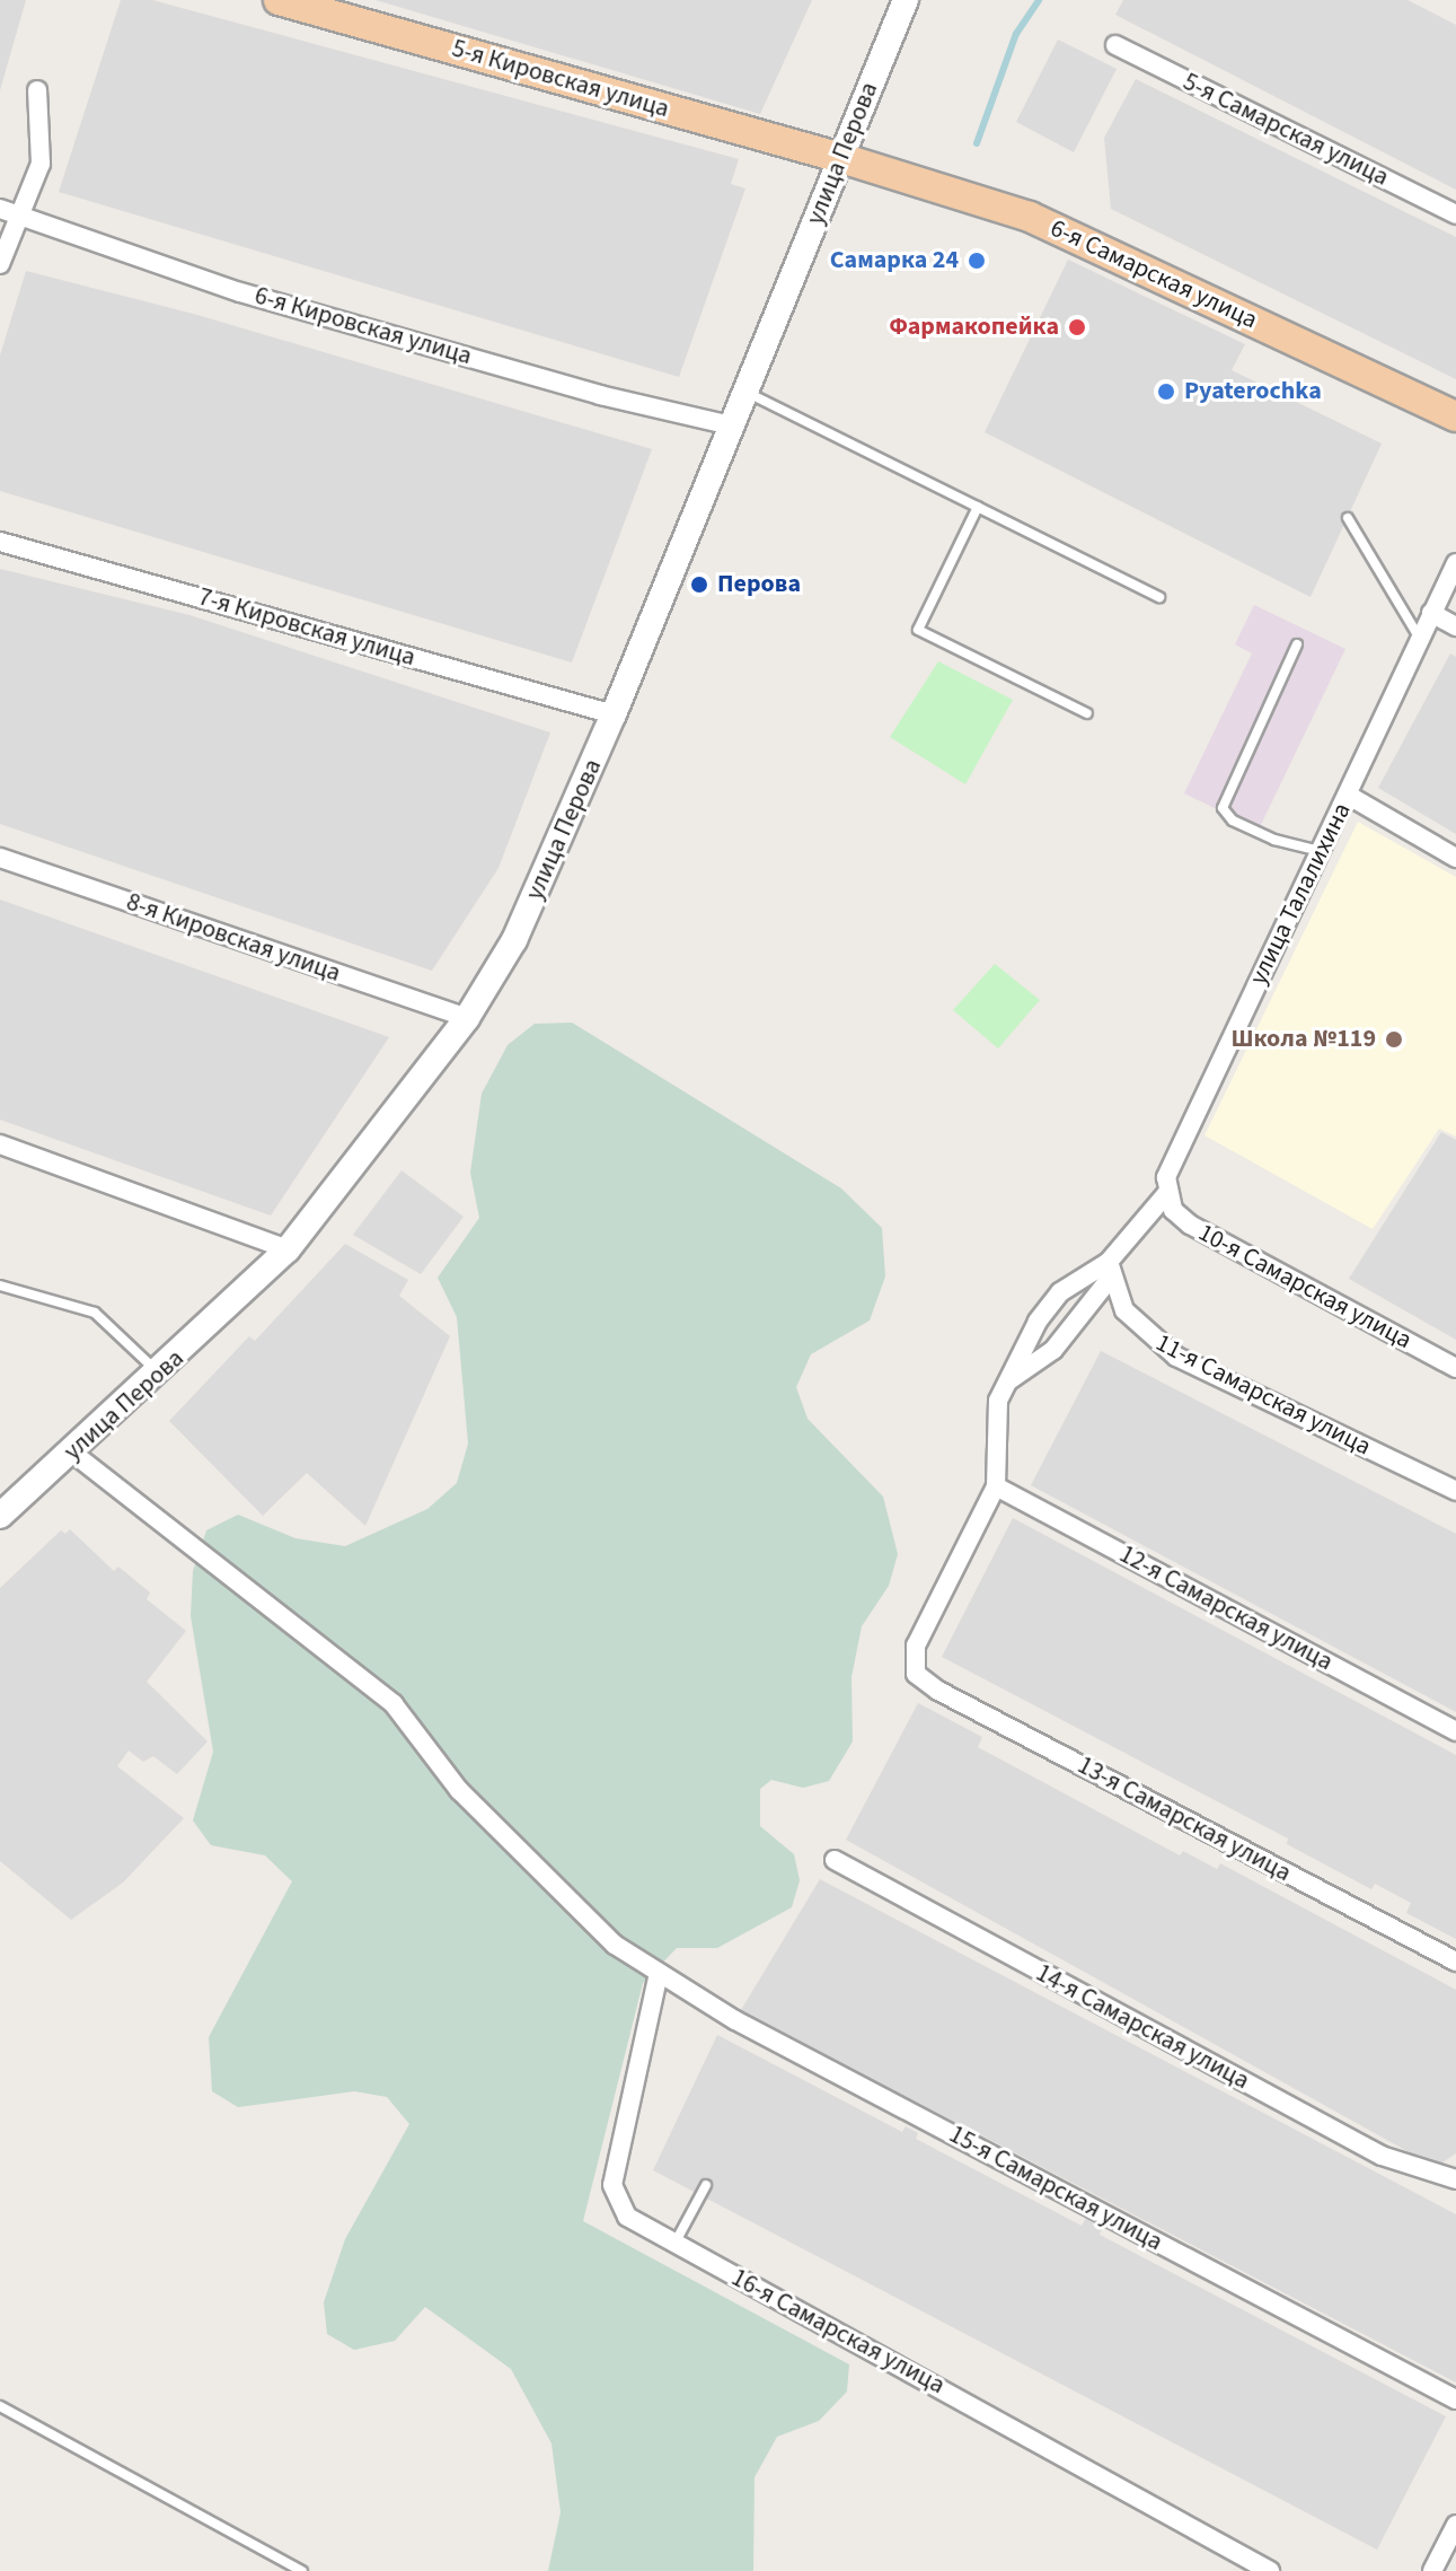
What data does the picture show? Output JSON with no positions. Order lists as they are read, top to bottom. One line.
{"streets":{"main road":["5-я Кировская улица","6-я Самарская улица"],"street":["5-я Самарская улица","улица Перова","6-я Кировская улица","7-я Кировская улица","улица Талалихина","8-я Кировская улица","10-я Самарская улица","11-я Самарская улица","12-я Самарская улица","13-я Самарская улица","14-я Самарская улица","15-я Самарская улица","16-я Самарская улица"]},"crossings":[["5-я Кировская улица","улица Перова"],["5-я Кировская улица","6-я Самарская улица"],["улица Перова","6-я Самарская улица"],["улица Перова","6-я Кировская улица"],["улица Перова","7-я Кировская улица"],["улица Перова","8-я Кировская улица"],["улица Перова","15-я Самарская улица"],["улица Талалихина","10-я Самарская улица"],["улица Талалихина","11-я Самарская улица"],["улица Талалихина","12-я Самарская улица"],["улица Талалихина","13-я Самарская улица"],["12-я Самарская улица","13-я Самарская улица"],["15-я Самарская улица","16-я Самарская улица"]],"places":["Самарка 24","Фармакопейка","Pyaterochka","Перова","Школа №119"]}
